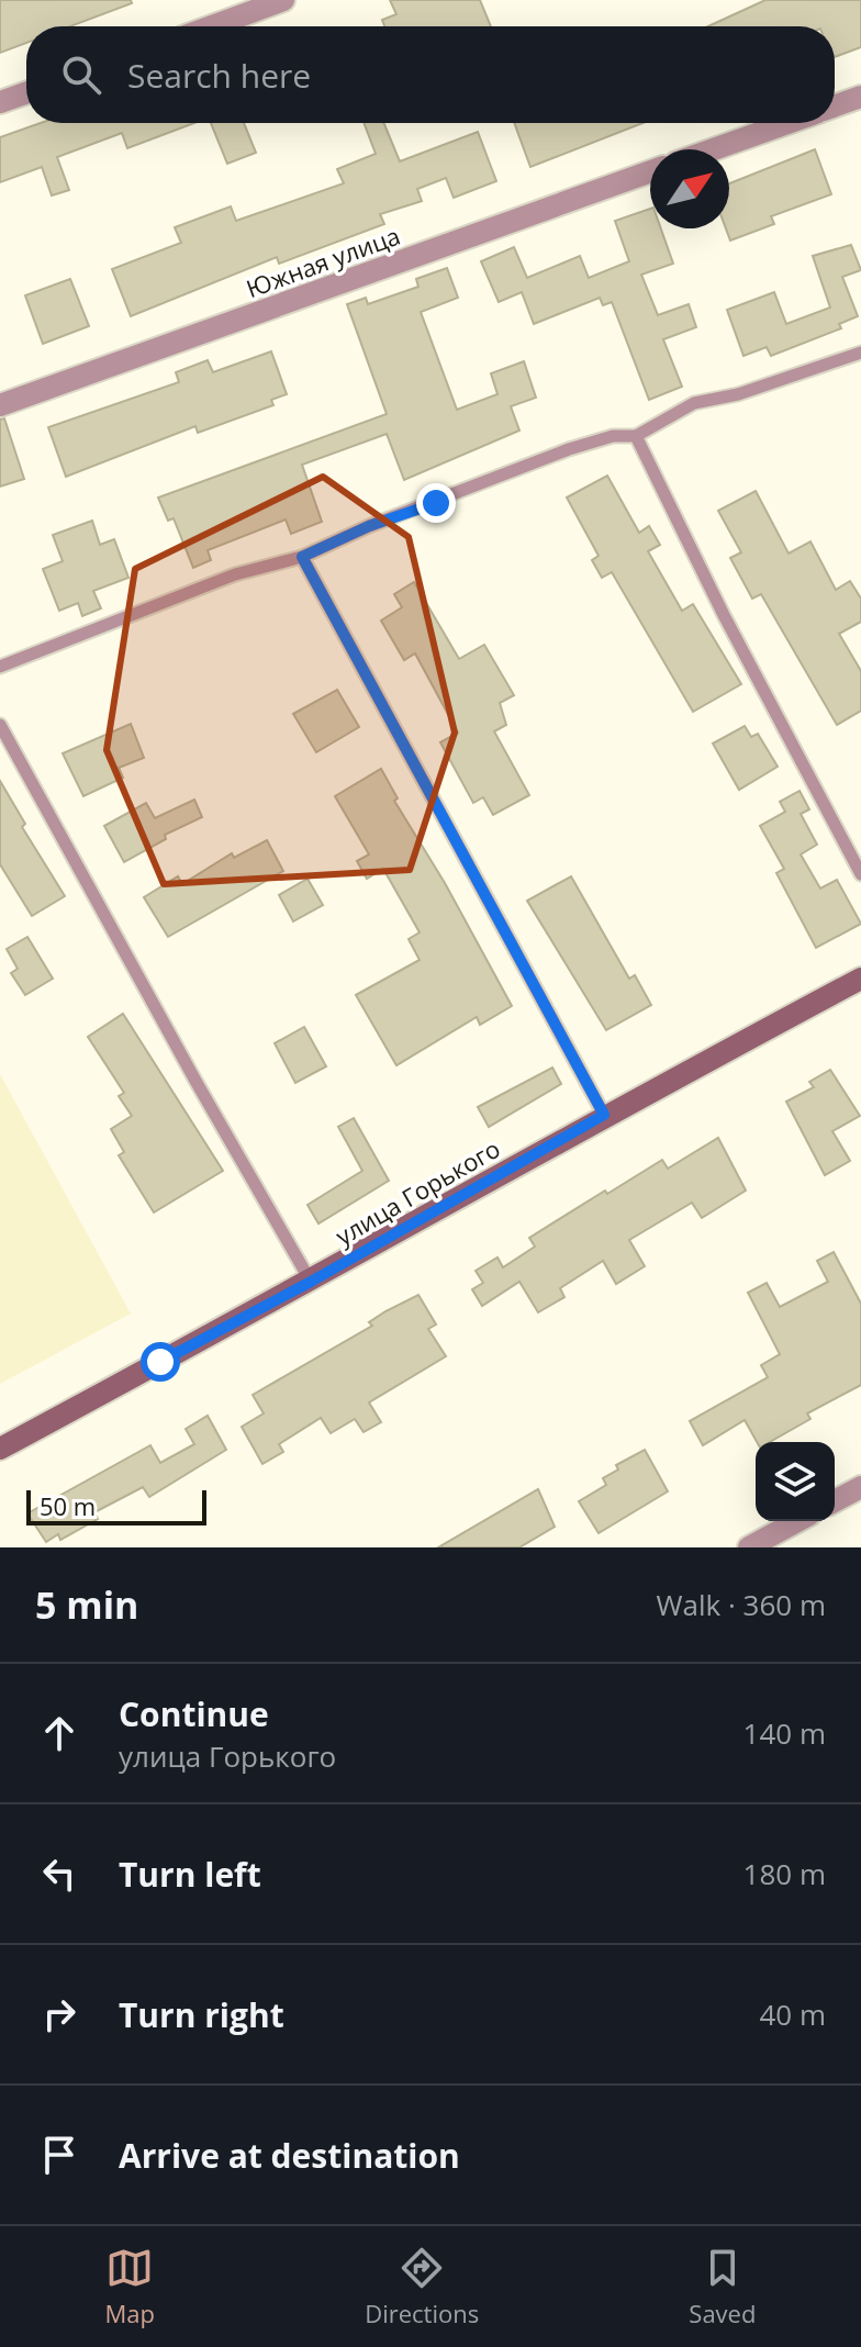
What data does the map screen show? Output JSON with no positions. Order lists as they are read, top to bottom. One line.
{"streets":{"street":["Южная улица","улица Горького"]},"scale_bar":"50 m","north":"top right","page":{"search":"Search here","scale":"50 m","heading":["5 min","Walk · 360 m"],"list":[["Continue","улица Горького","140 m"],["Turn left","180 m"],["Turn right","40 m"],"Arrive at destination"],"nav":["Map","Directions","Saved"]}}
